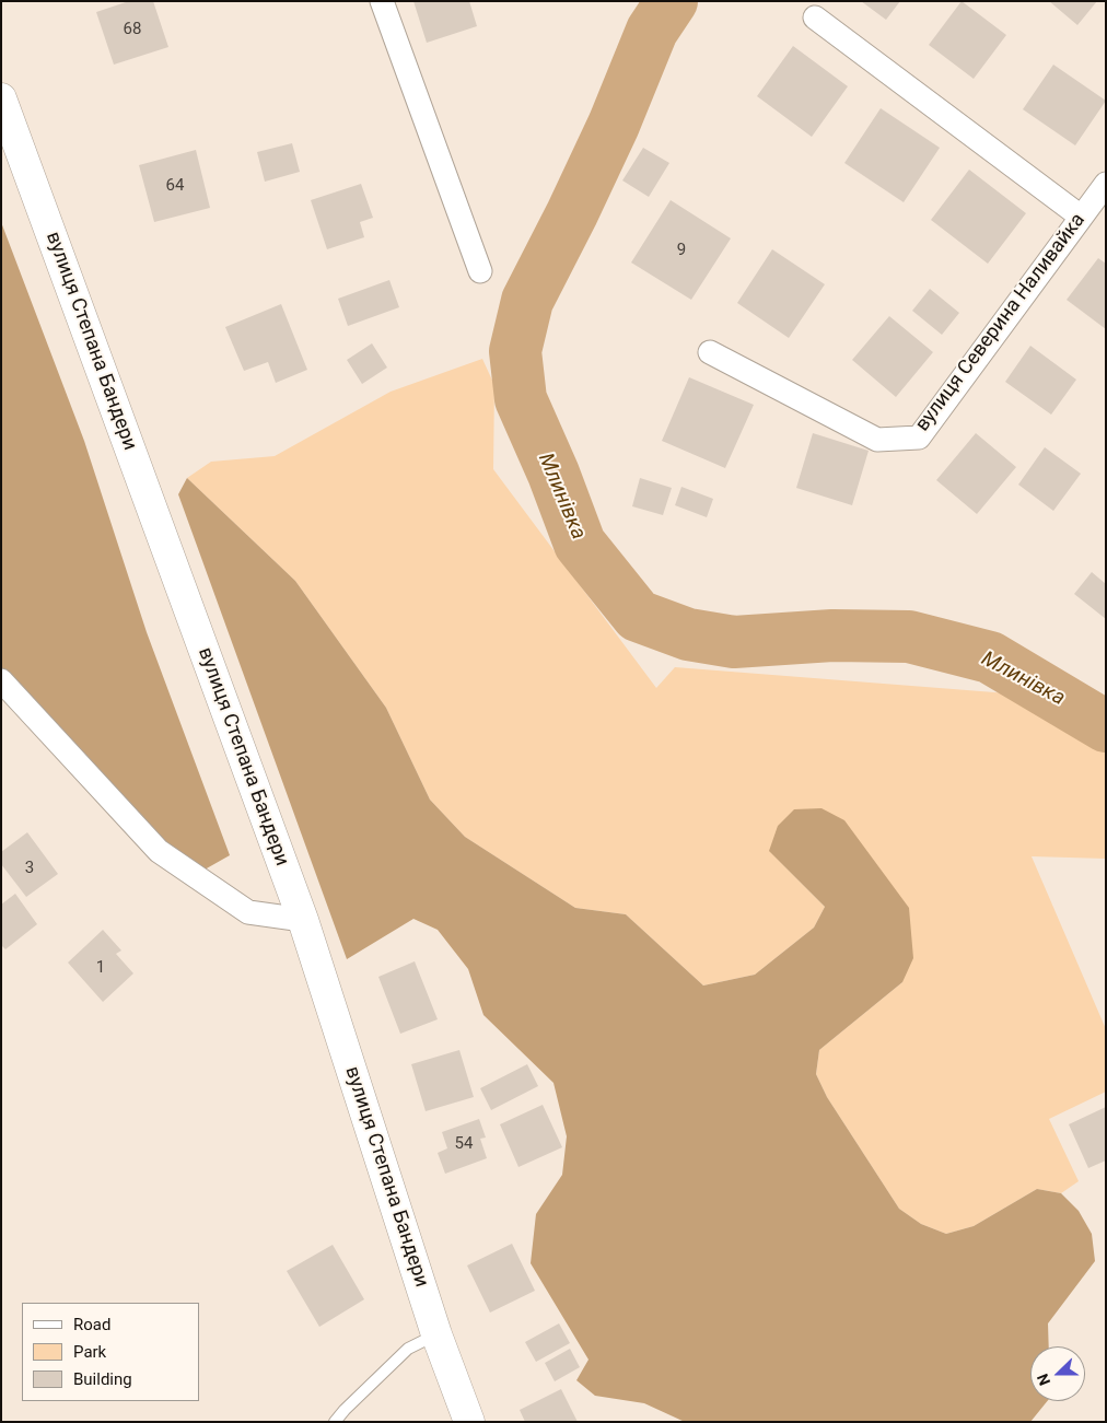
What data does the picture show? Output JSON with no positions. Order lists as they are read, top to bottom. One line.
{"streets":{"main road":["вулиця Степана Бандери"],"street":["вулиця Северина Наливайка"]},"water":["Млинівка"],"house_numbers":["68","64","9","3","1","54"],"legend":["Road","Park","Building"],"north":"left"}
